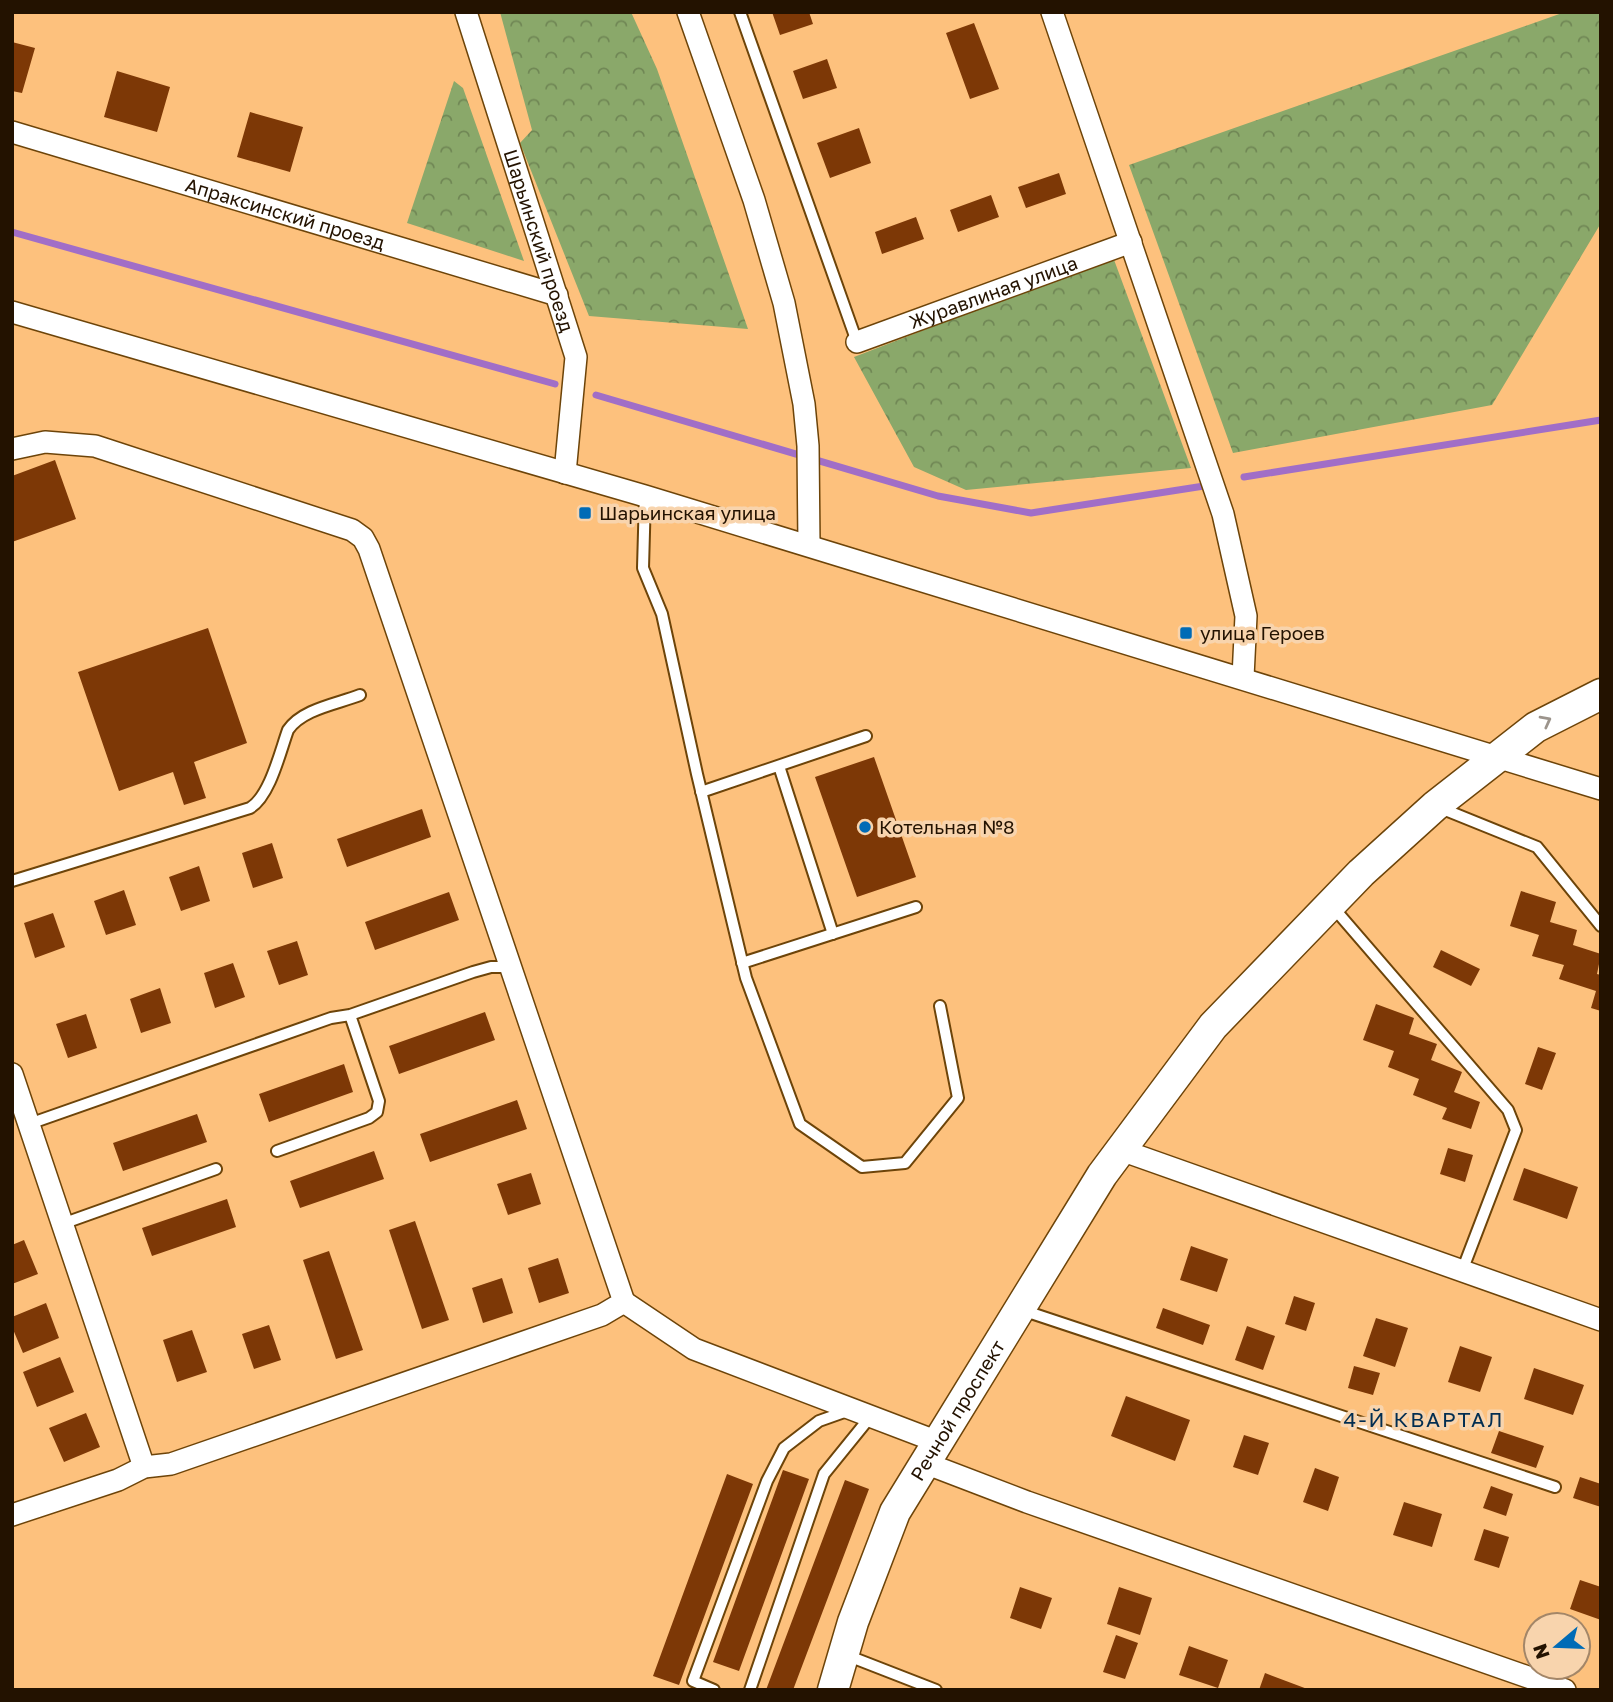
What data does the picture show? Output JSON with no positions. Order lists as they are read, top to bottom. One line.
{"streets":{"street":["Апраксинский проезд","Шарьинский проезд","Журавлиная улица","Речной проспект"]},"crossings":[["Апраксинский проезд","Шарьинский проезд"]],"districts":["4-Й КВАРТАЛ"],"places":{"transit":["Шарьинская улица","улица Героев"],"other":["Котельная №8"]},"north":"left"}
